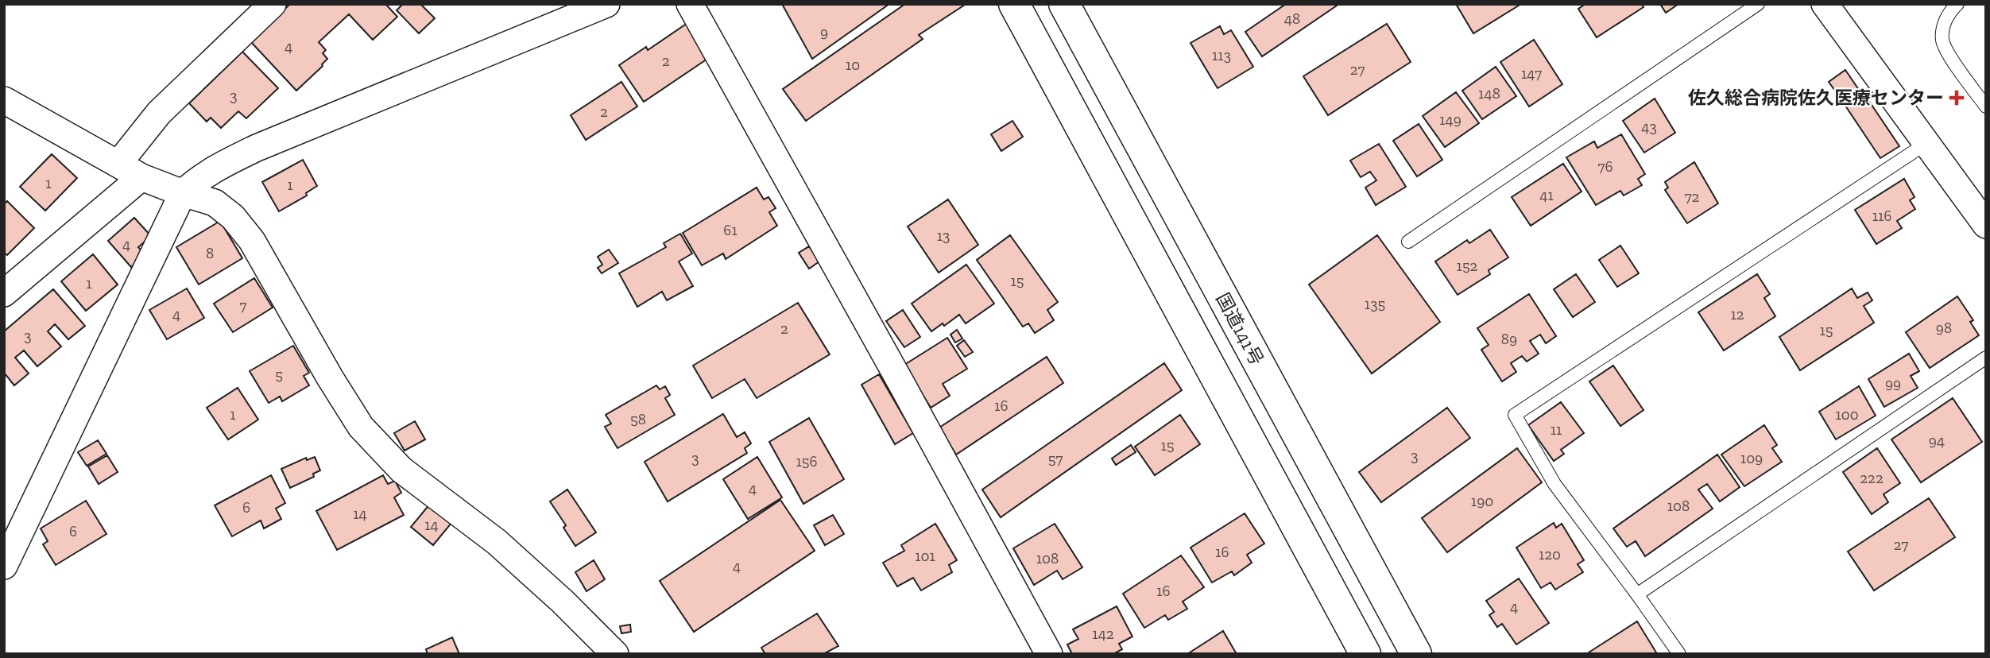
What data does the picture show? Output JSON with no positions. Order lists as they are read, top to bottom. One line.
{"streets":{"highway":["国道141号"]},"places":{"health":["佐久総合病院佐久医療センター"]},"house_numbers":["48","9","4","113","2","10","27","147","148","3","2","149","43","76","1","1","41","72","116","61","13","4","8","152","15","1","135","7","4","12","98","2","15","3","89","5","99","16","1","100","58","11","94","15","3","3","109","57","156","222","4","190","108","6","14","14","6","27","16","120","101","108","4","16","4","142"]}
